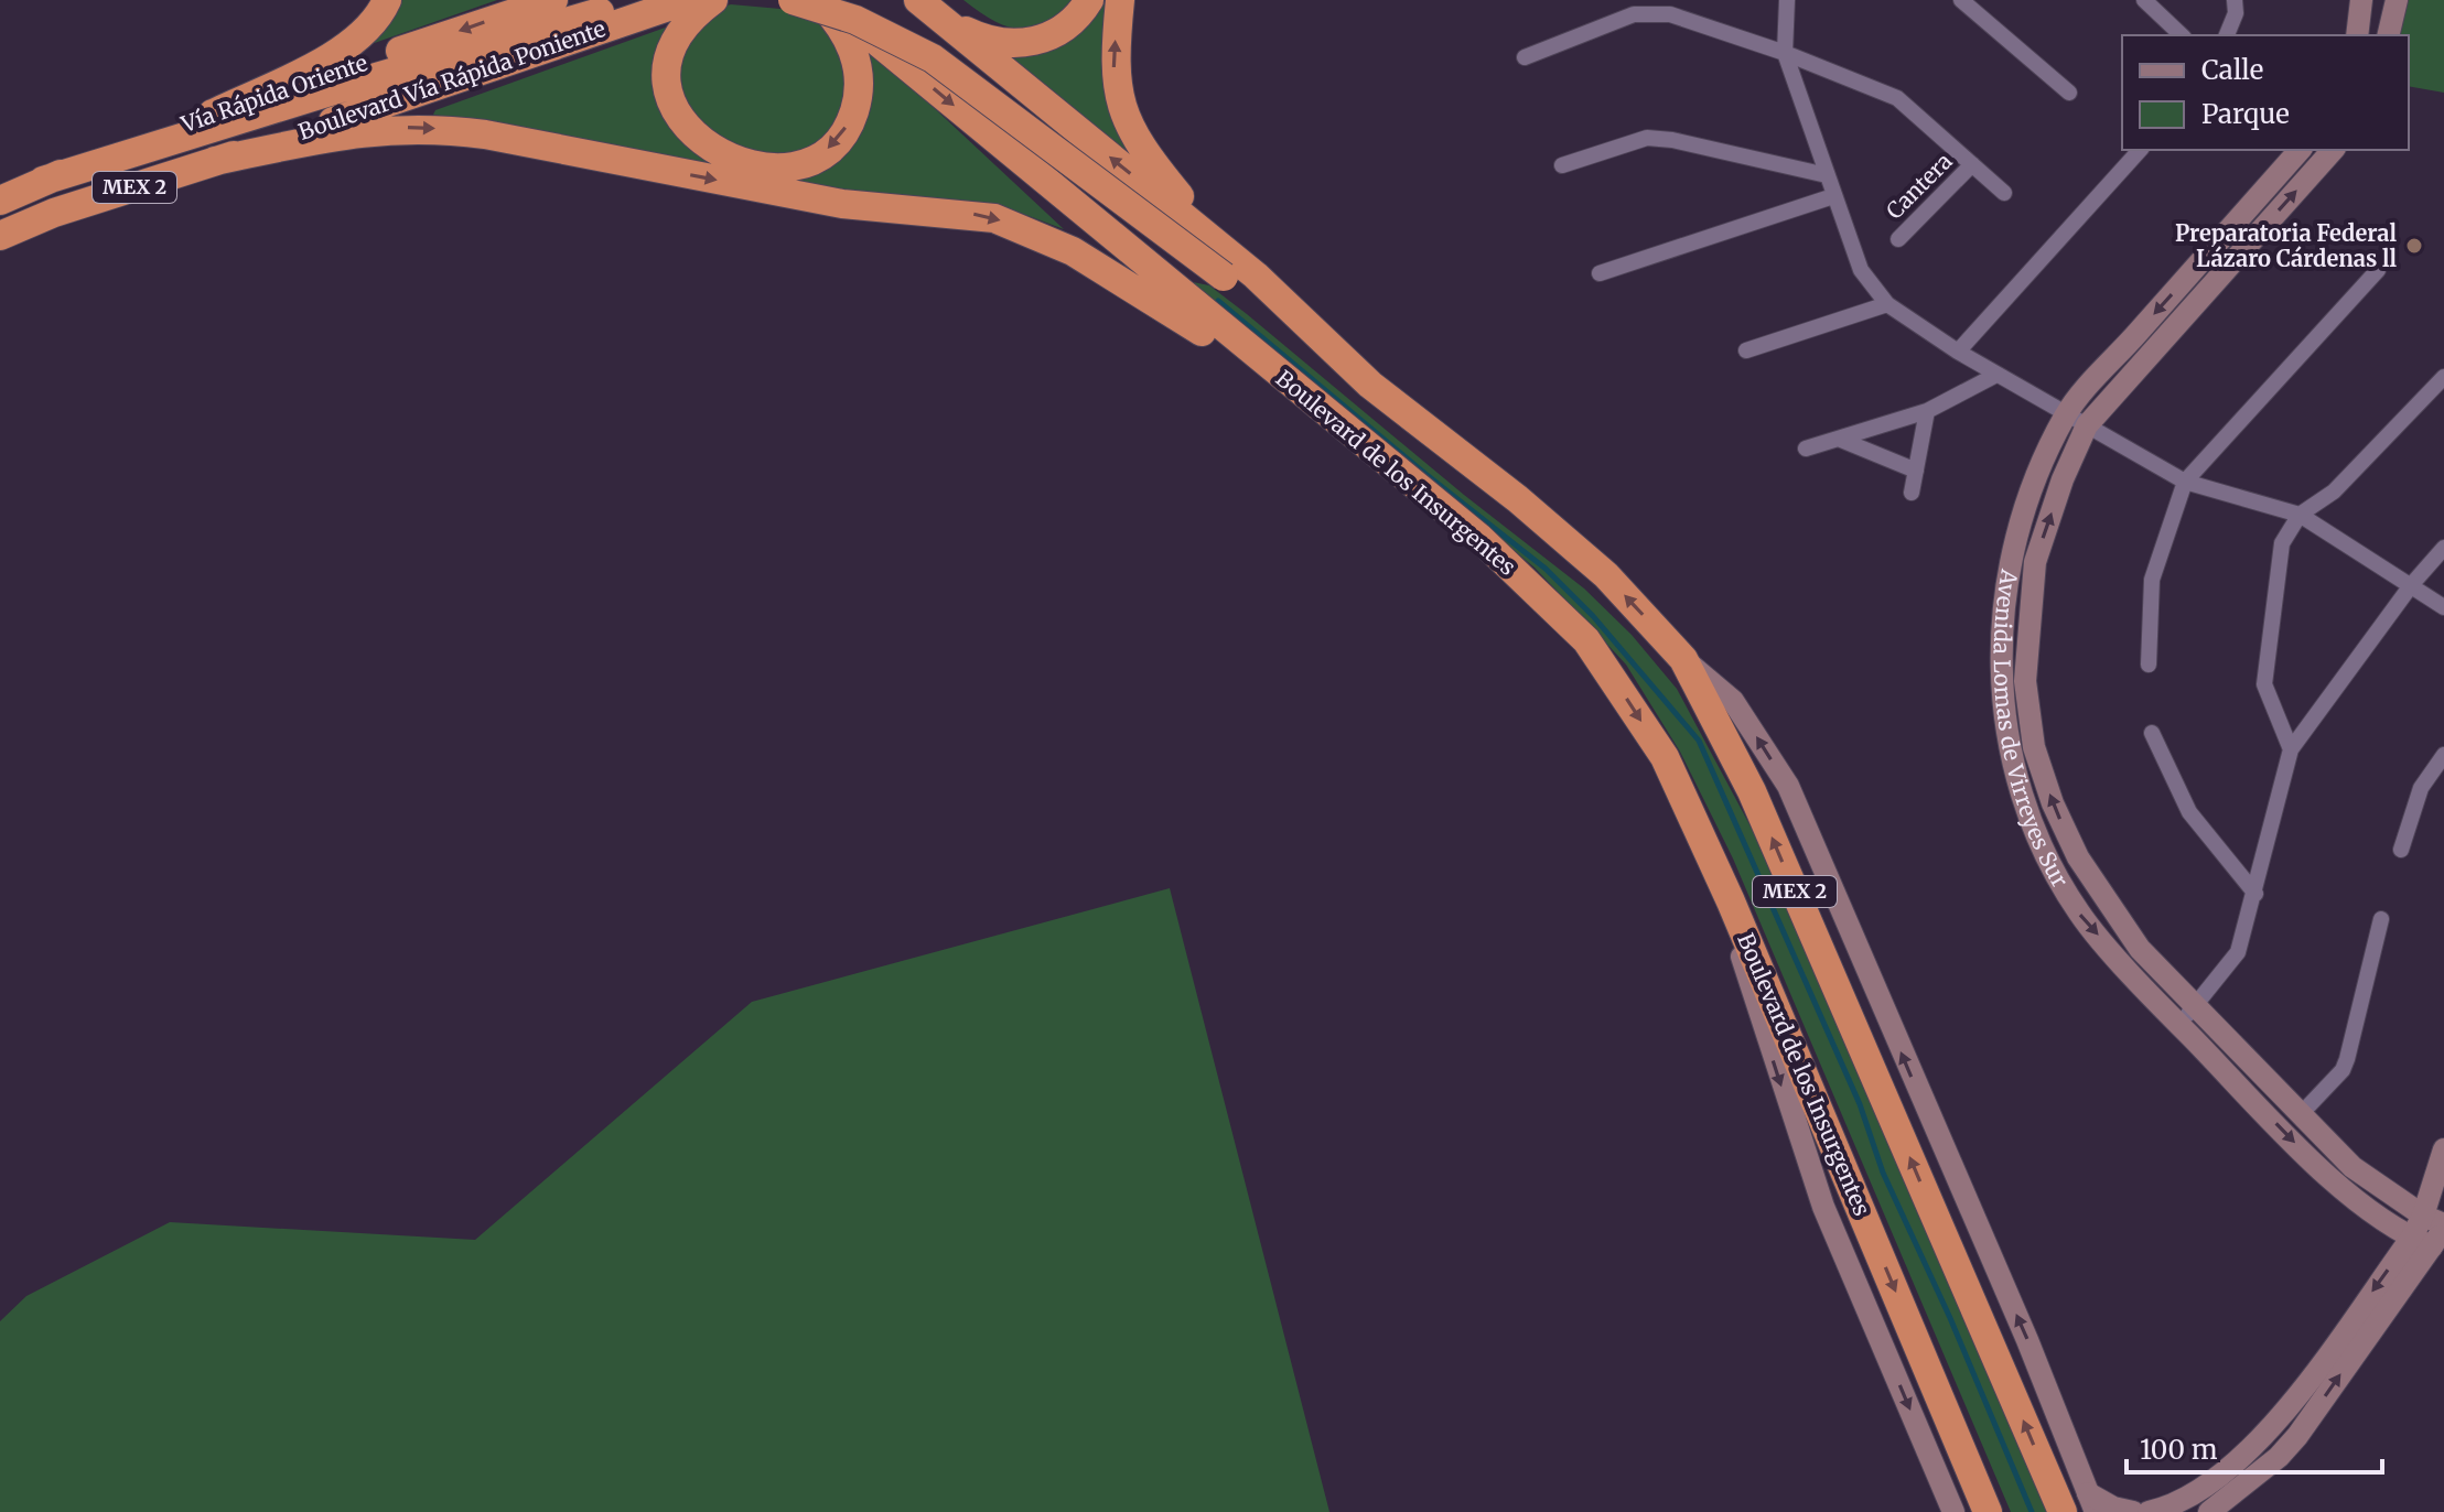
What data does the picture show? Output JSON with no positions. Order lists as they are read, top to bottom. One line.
{"streets":{"highway":["Boulevard Vía Rápida Poniente","Vía Rápida Oriente","MEX 2","Boulevard de los Insurgentes"],"street":["Cantera","Avenida Lomas de Virreyes Sur"]},"crossings":[["Boulevard Vía Rápida Poniente","MEX 2"]],"places":["Preparatoria Federal Lázaro Cárdenas ll"],"legend":["Calle","Parque"],"scale_bar":"100 m"}
